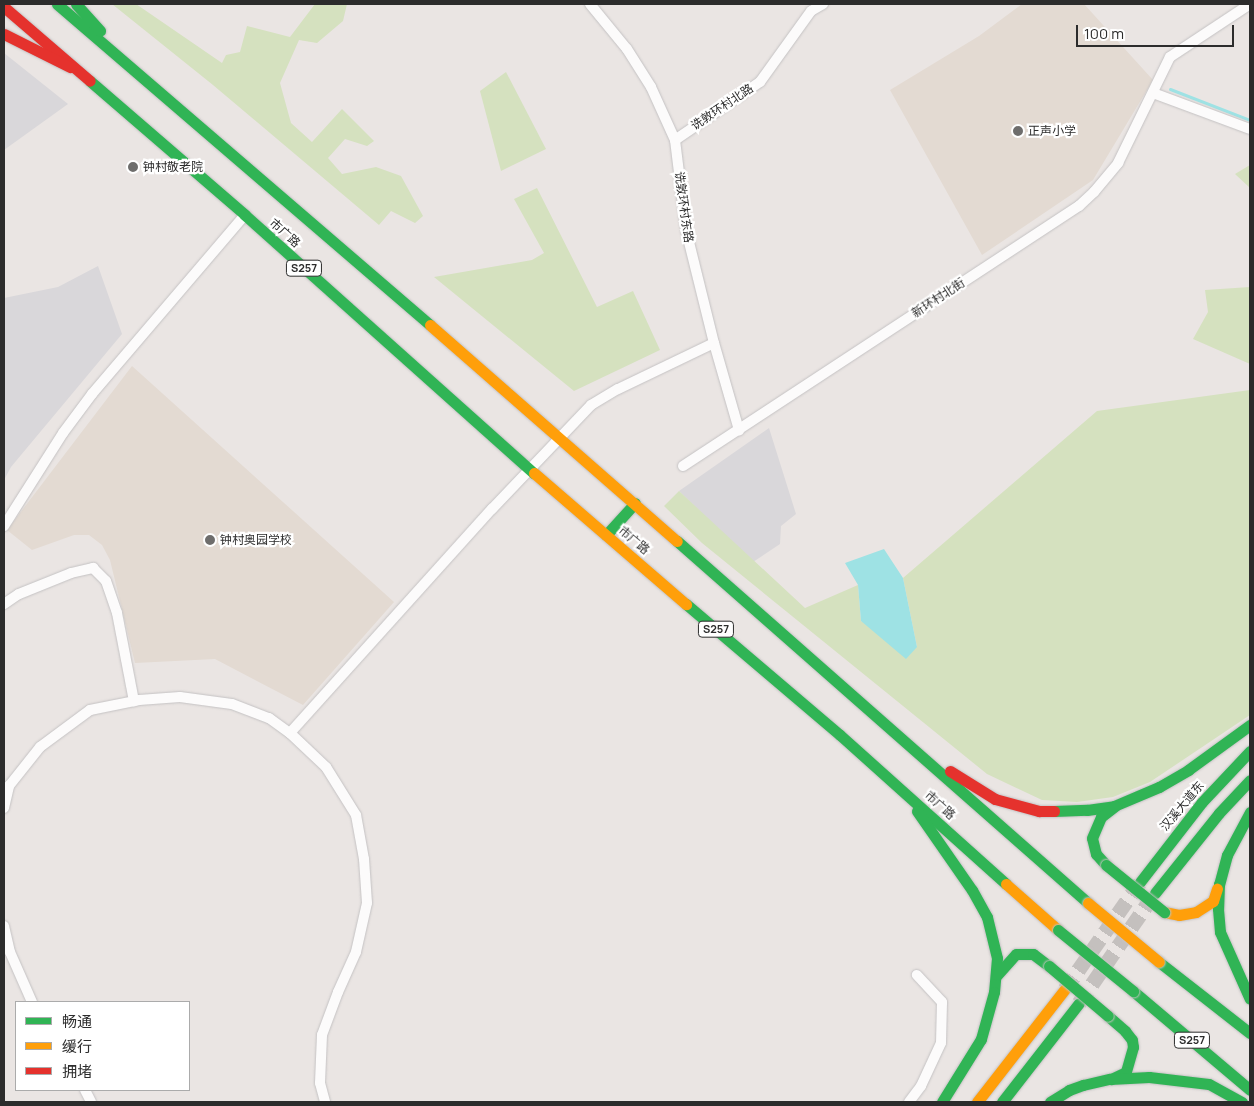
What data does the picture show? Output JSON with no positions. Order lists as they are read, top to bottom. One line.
{"streets":{"main road":["市广路","S257","汉溪大道东"],"street":["诜敦环村北路","诜敦环村东路","新环村北街"]},"crossings":[["诜敦环村北路","诜敦环村东路"],["诜敦环村东路","新环村北街"]],"places":["正声小学","钟村敬老院","钟村奥园学校"],"legend":["畅通","缓行","拥堵"],"scale_bar":"100 m"}
